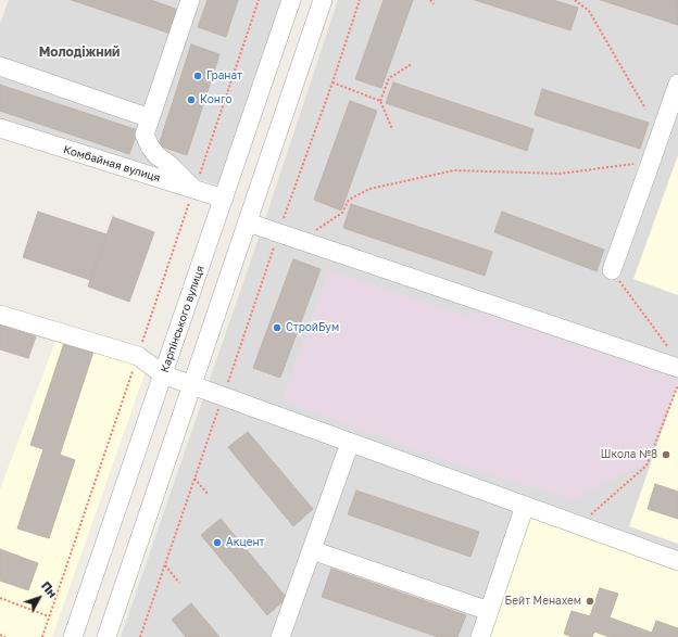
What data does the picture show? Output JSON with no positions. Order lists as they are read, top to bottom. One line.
{"streets":{"street":["Комбайная вулиця","Карпінського вулиця"]},"crossings":[["Комбайная вулиця","Карпінського вулиця"]],"districts":["Молодіжний"],"places":["Гранат","Конго","СтройБум","Школа №8","Акцент","Бейт Менахем"],"north":"top right"}
